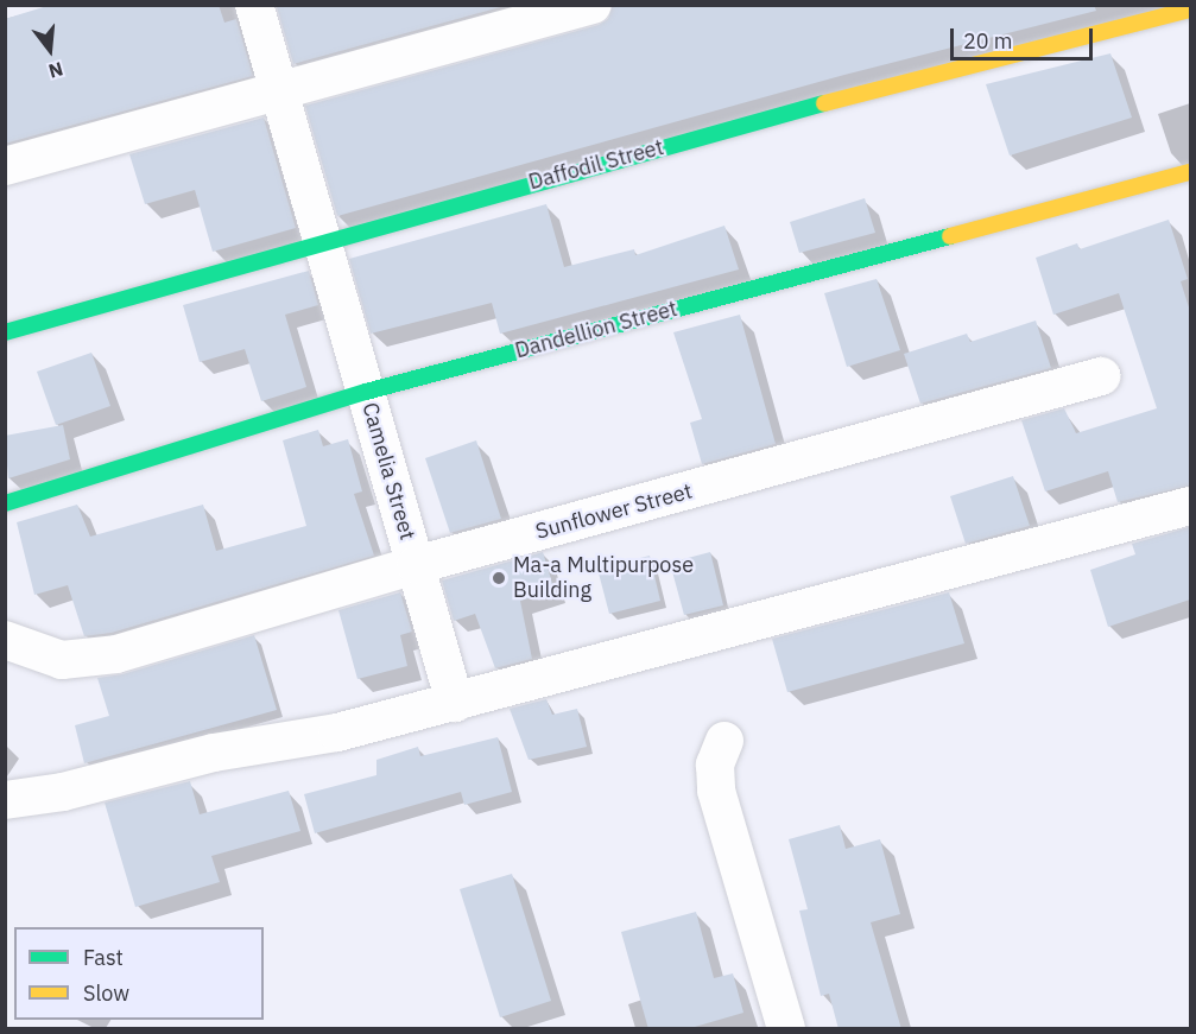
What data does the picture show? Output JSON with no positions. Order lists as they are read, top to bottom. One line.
{"streets":{"street":["Daffodil Street","Dandellion Street","Camelia Street","Sunflower Street"]},"crossings":[["Daffodil Street","Camelia Street"],["Dandellion Street","Camelia Street"],["Camelia Street","Sunflower Street"]],"places":["Ma-a Multipurpose Building"],"legend":["Fast","Slow"],"scale_bar":"20 m","north":"bottom"}
